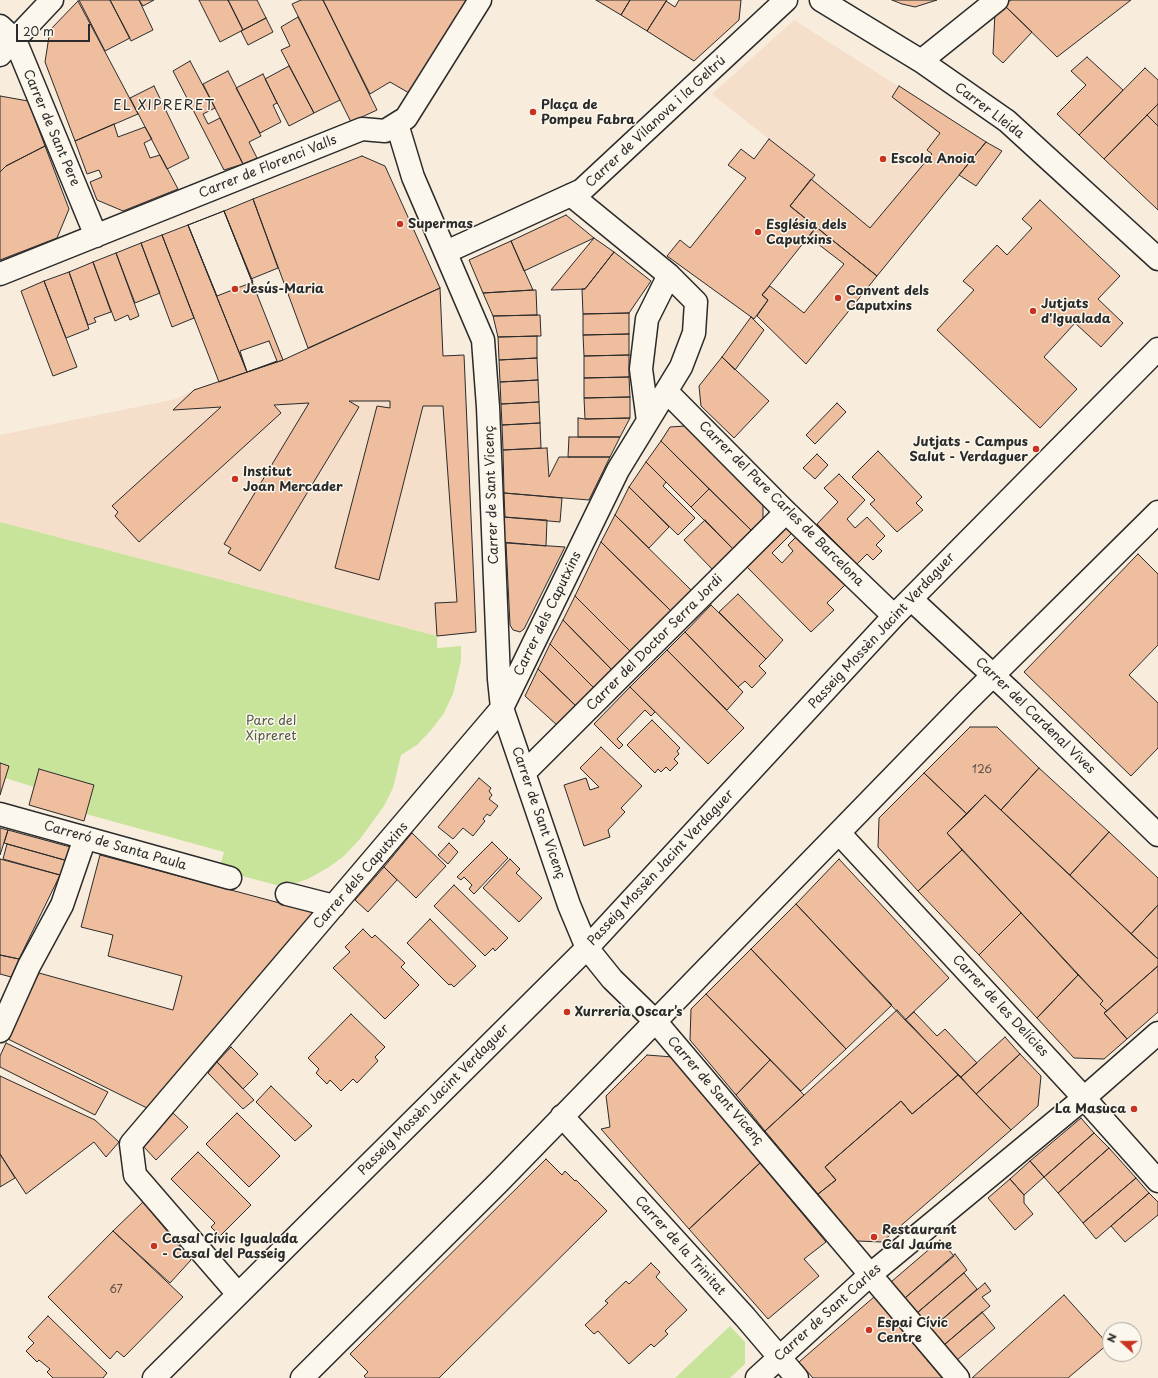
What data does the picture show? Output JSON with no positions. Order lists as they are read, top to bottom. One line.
{"streets":{"street":["Carrer Lleida","Carrer de Vilanova i la Geltrú","Carrer de Sant Pere","Carrer de Florenci Valls","Carrer de Sant Vicenç","Carrer del Pare Carles de Barcelona","Carrer dels Caputxins","Passeig Mossèn Jacint Verdaguer","Carrer del Doctor Serra Jordi","Carrer del Cardenal Vives","Carreró de Santa Paula","Carrer de les Delícies","Carrer de la Trinitat","Carrer de Sant Carles"]},"crossings":[["Carrer de Vilanova i la Geltrú","Carrer de Sant Vicenç"],["Carrer de Vilanova i la Geltrú","Carrer dels Caputxins"],["Carrer de Sant Pere","Carrer de Florenci Valls"],["Carrer de Florenci Valls","Carrer de Sant Vicenç"],["Carrer de Sant Vicenç","Carrer dels Caputxins"],["Carrer de Sant Vicenç","Passeig Mossèn Jacint Verdaguer"],["Carrer de Sant Vicenç","Carrer del Doctor Serra Jordi"],["Carrer de Sant Vicenç","Carrer de Sant Carles"],["Carrer del Pare Carles de Barcelona","Carrer dels Caputxins"],["Carrer del Pare Carles de Barcelona","Passeig Mossèn Jacint Verdaguer"],["Carrer del Pare Carles de Barcelona","Carrer del Doctor Serra Jordi"],["Carrer dels Caputxins","Passeig Mossèn Jacint Verdaguer"],["Passeig Mossèn Jacint Verdaguer","Carrer del Cardenal Vives"],["Carrer de les Delícies","Carrer de Sant Carles"],["Carrer de la Trinitat","Carrer de Sant Carles"]],"districts":["EL XIPRERET"],"parks":["Parc del Xipreret"],"places":["Plaça de Pompeu Fabra","Escola Anoia","Supermas","Església dels Caputxins","Jesús-Maria","Convent dels Caputxins","Jutjats d'Igualada","Jutjats - Campus Salut - Verdaguer","Institut Joan Mercader","Xurreria Oscar’s","La Masuca","Restaurant Cal Jaume","Casal Cívic Igualada - Casal del Passeig","Espai Cívic Centre"],"house_numbers":["126","67"],"scale_bar":"20 m","north":"left"}
